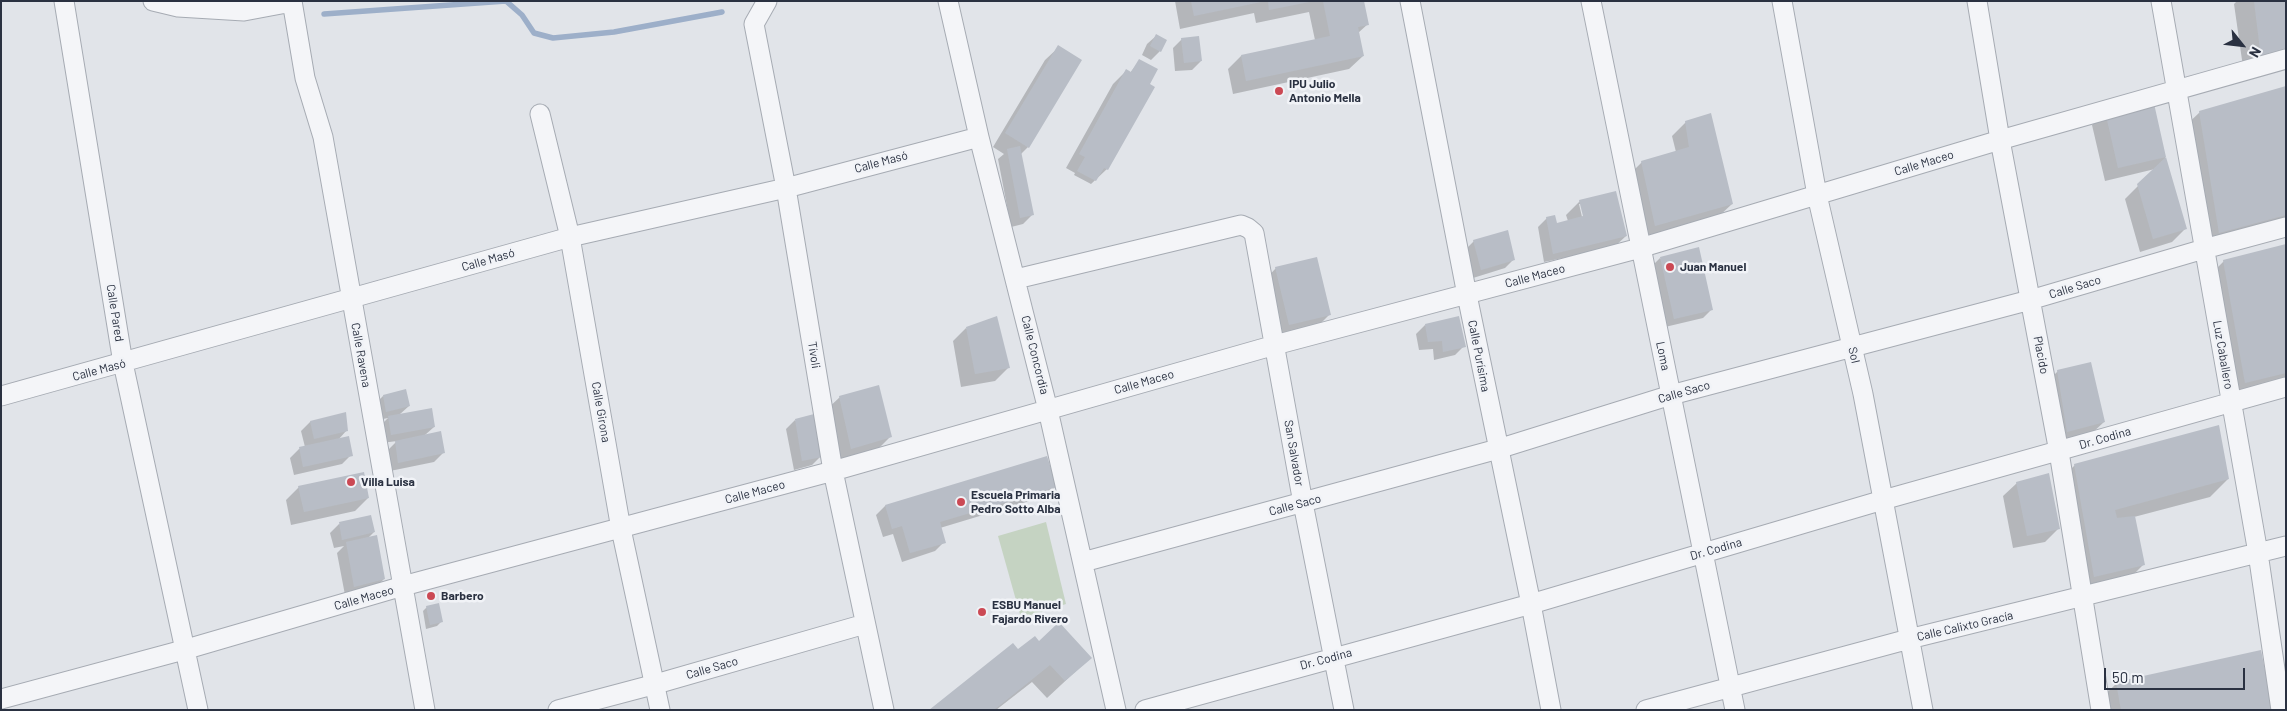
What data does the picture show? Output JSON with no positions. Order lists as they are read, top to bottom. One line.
{"streets":{"street":["Calle Masó","Calle Maceo","Calle Saco","Calle Pared","Calle Ravena","Tívoli","Calle Concordia","Sol","Placido","Luz Caballero","Calle Purísima","Loma","Calle Girona","Dr. Codina","San Salvador","Calle Calixto Gracía"]},"crossings":[["Calle Masó","Calle Pared"],["Calle Masó","Calle Ravena"],["Calle Masó","Tívoli"],["Calle Masó","Calle Concordia"],["Calle Masó","Calle Girona"],["Calle Maceo","Calle Pared"],["Calle Maceo","Calle Ravena"],["Calle Maceo","Tívoli"],["Calle Maceo","Calle Concordia"],["Calle Maceo","Sol"],["Calle Maceo","Placido"],["Calle Maceo","Luz Caballero"],["Calle Maceo","Calle Purísima"],["Calle Maceo","Loma"],["Calle Maceo","Calle Girona"],["Calle Maceo","San Salvador"],["Calle Saco","Tívoli"],["Calle Saco","Calle Concordia"],["Calle Saco","Sol"],["Calle Saco","Placido"],["Calle Saco","Luz Caballero"],["Calle Saco","Calle Purísima"],["Calle Saco","Loma"],["Calle Saco","Calle Girona"],["Calle Saco","San Salvador"],["Calle Concordia","San Salvador"],["Sol","Dr. Codina"],["Sol","Calle Calixto Gracía"],["Placido","Dr. Codina"],["Placido","Calle Calixto Gracía"],["Luz Caballero","Dr. Codina"],["Luz Caballero","Calle Calixto Gracía"],["Calle Purísima","Dr. Codina"],["Loma","Dr. Codina"],["Loma","Calle Calixto Gracía"],["Dr. Codina","San Salvador"]],"places":["IPU Julio Antonio Mella","Juan Manuel","Villa Luisa","Escuela Primaria Pedro Sotto Alba","Barbero","ESBU Manuel Fajardo Rivero"],"scale_bar":"50 m","north":"bottom right"}
